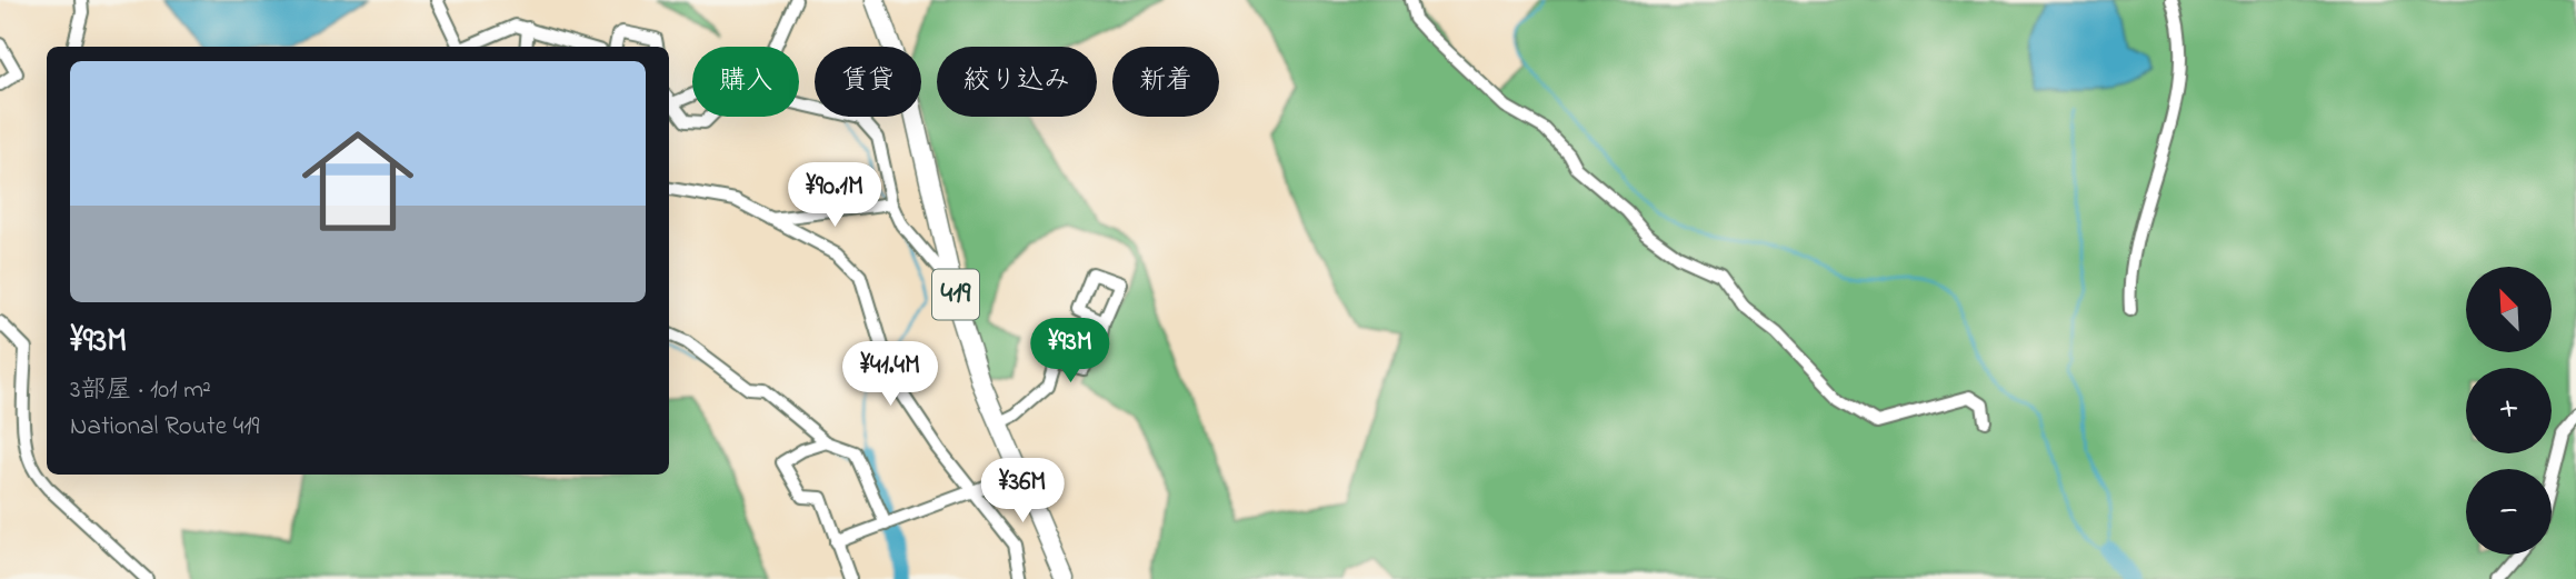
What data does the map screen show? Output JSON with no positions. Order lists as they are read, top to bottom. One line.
{"streets":{"highway":["419"]},"north":"top left","page":{"chip":["購入","賃貸","絞り込み","新着"],"list":[{"name":"¥93M","note":"3部屋 · 101 m² · National Route 419"}],"price":["¥90.1M","¥93M","¥41.4M","¥36M"],"map_buttons":["+","−"]}}
